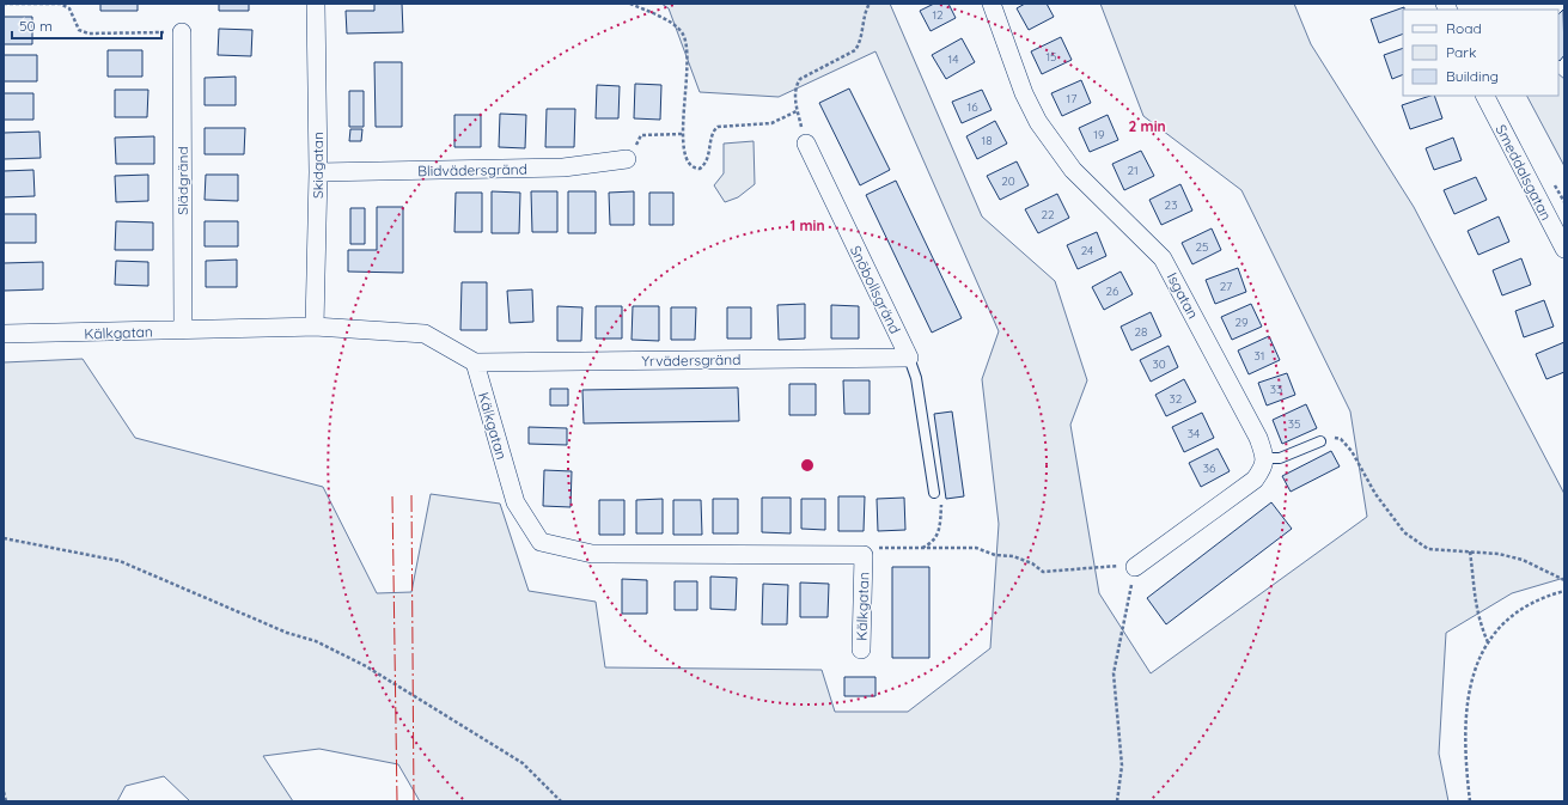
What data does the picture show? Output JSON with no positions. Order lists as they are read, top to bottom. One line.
{"streets":{"street":["Skidgatan","Blidvädersgränd","Smeddalsgatan","Slädgränd","Snöbollsgränd","Isgatan","Kälkgatan","Yrvädersgränd"]},"crossings":[["Skidgatan","Blidvädersgränd"],["Skidgatan","Kälkgatan"],["Slädgränd","Kälkgatan"],["Snöbollsgränd","Yrvädersgränd"],["Kälkgatan","Yrvädersgränd"]],"house_numbers":["12","15","14","17","16","19","18","21","20","23","22","25","24","27","26","29","28","31","30","33","32","35","34","36"],"legend":["Road","Park","Building"],"scale_bar":"50 m","rings":["2 min","1 min"]}
